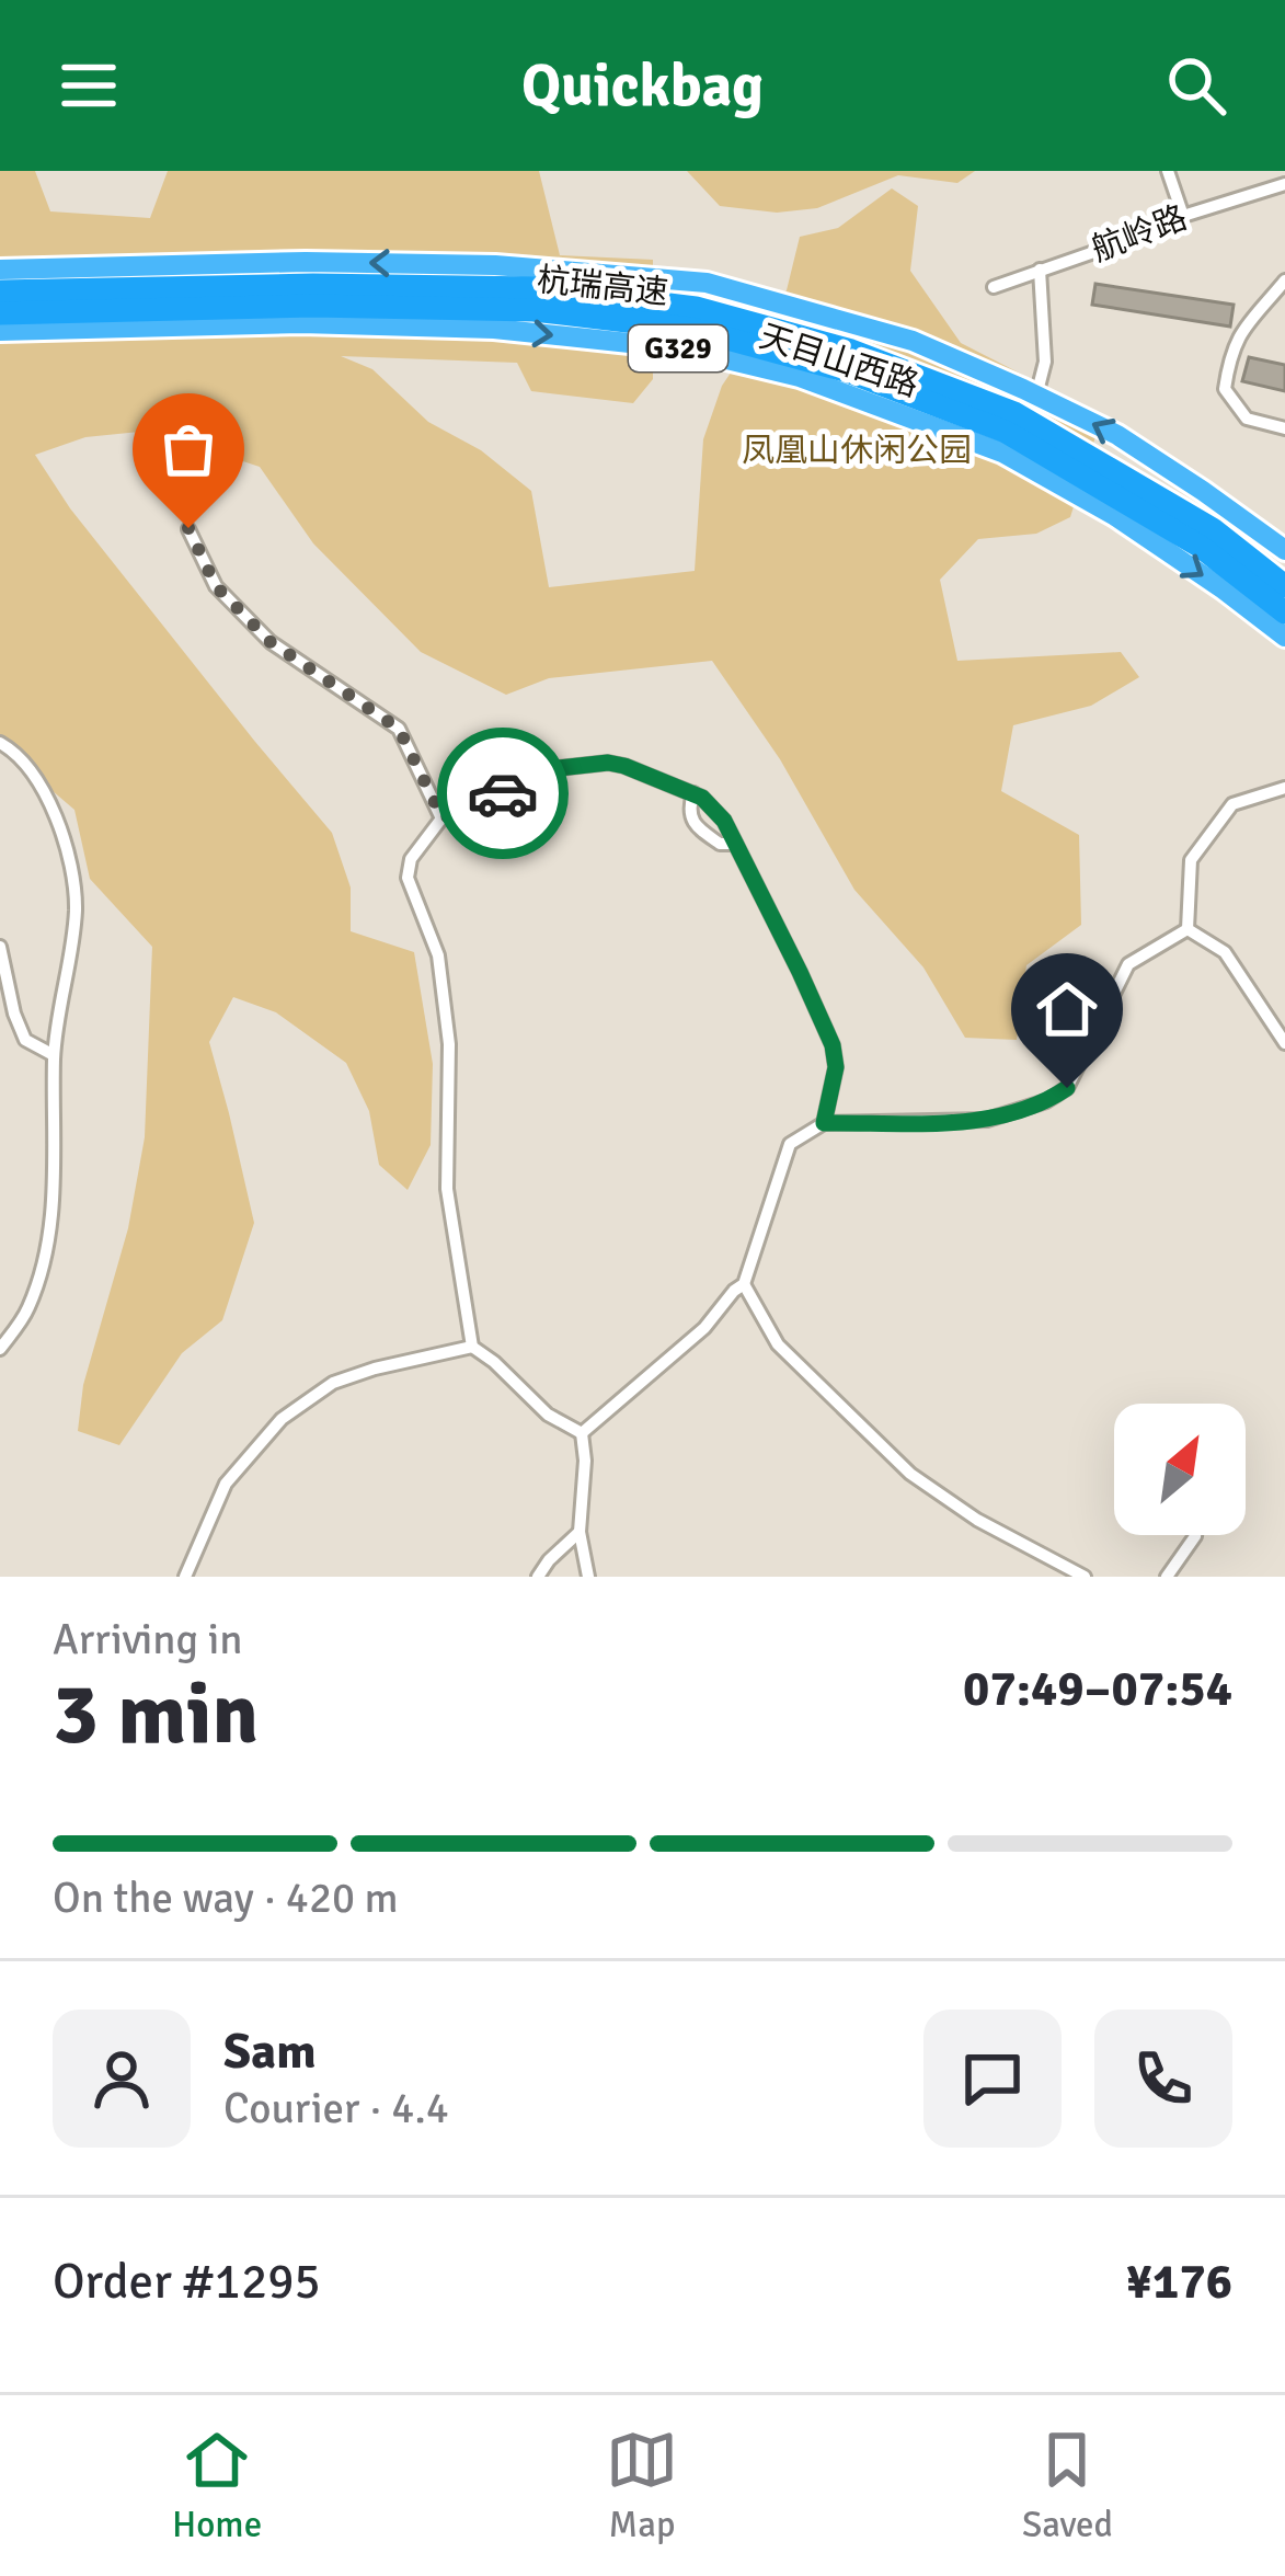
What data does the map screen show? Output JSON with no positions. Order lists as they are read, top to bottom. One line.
{"streets":{"highway":["杭瑞高速","G329","天目山西路"],"street":["航岭路"]},"parks":["凤凰山休闲公园"],"north":"top right","page":{"header":"Quickbag","heading":["3 min","Arriving in","07:49–07:54"],"panel":["Sam","Courier · 4.4","Order #1295","¥176"],"bar":"On the way · 420 m","tabs":["Home","Map","Saved"]}}
